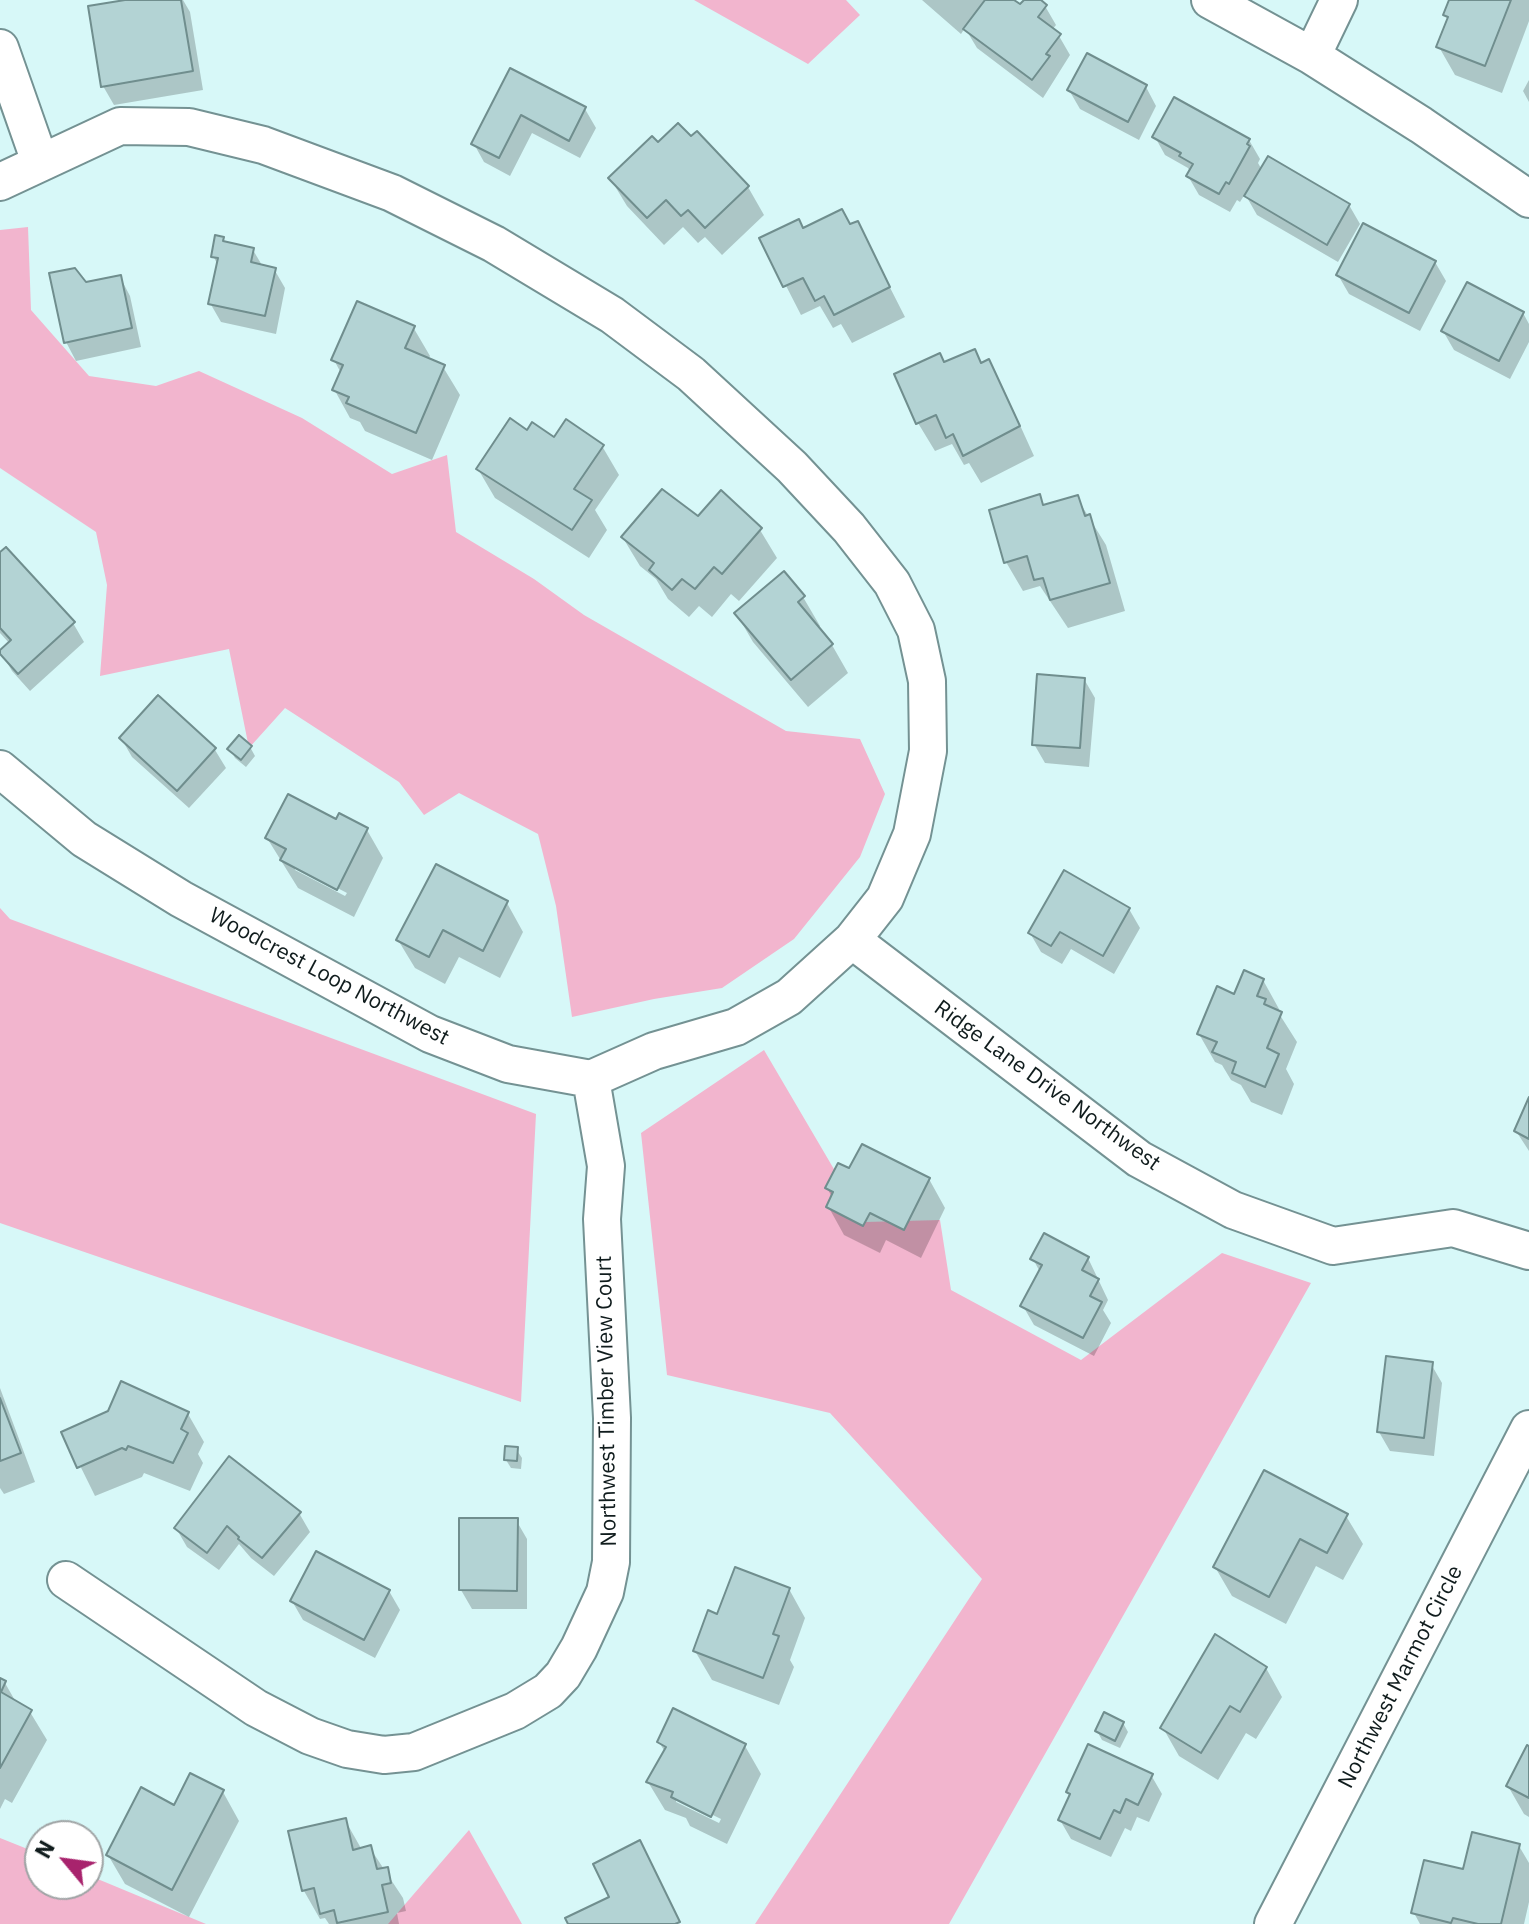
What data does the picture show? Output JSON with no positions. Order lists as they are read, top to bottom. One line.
{"streets":{"street":["Woodcrest Loop Northwest","Ridge Lane Drive Northwest","Northwest Timber View Court","Northwest Marmot Circle"]},"crossings":[["Woodcrest Loop Northwest","Northwest Timber View Court"]],"north":"top left"}
